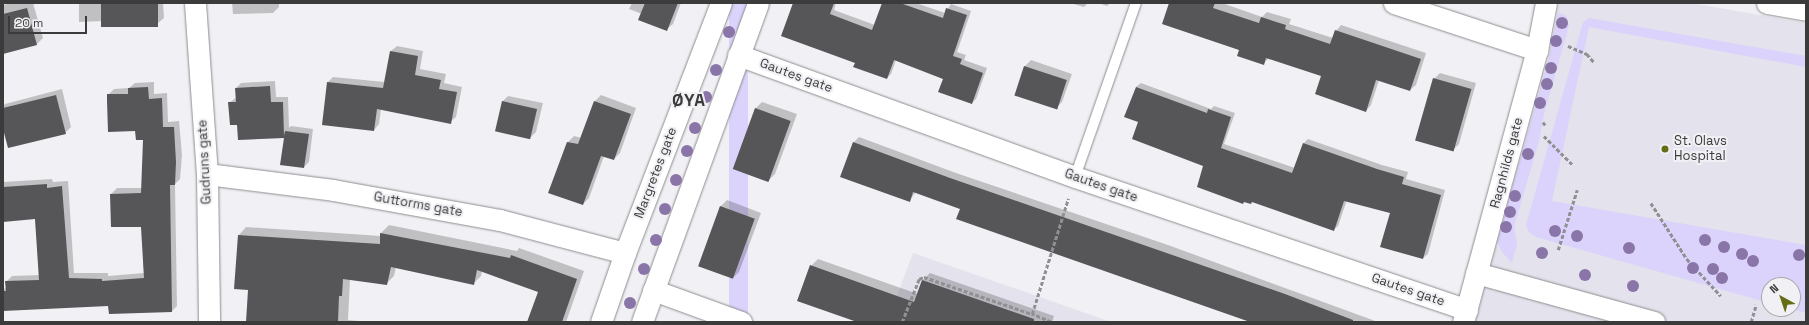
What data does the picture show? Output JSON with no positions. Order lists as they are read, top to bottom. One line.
{"streets":{"street":["Gautes gate","Gudruns gate","Ragnhilds gate","Margretes gate","Guttorms gate"]},"crossings":[["Gautes gate","Ragnhilds gate"],["Gudruns gate","Guttorms gate"],["Margretes gate","Guttorms gate"]],"districts":["ØYA"],"places":["St. Olavs Hospital"],"scale_bar":"20 m","north":"top left"}
